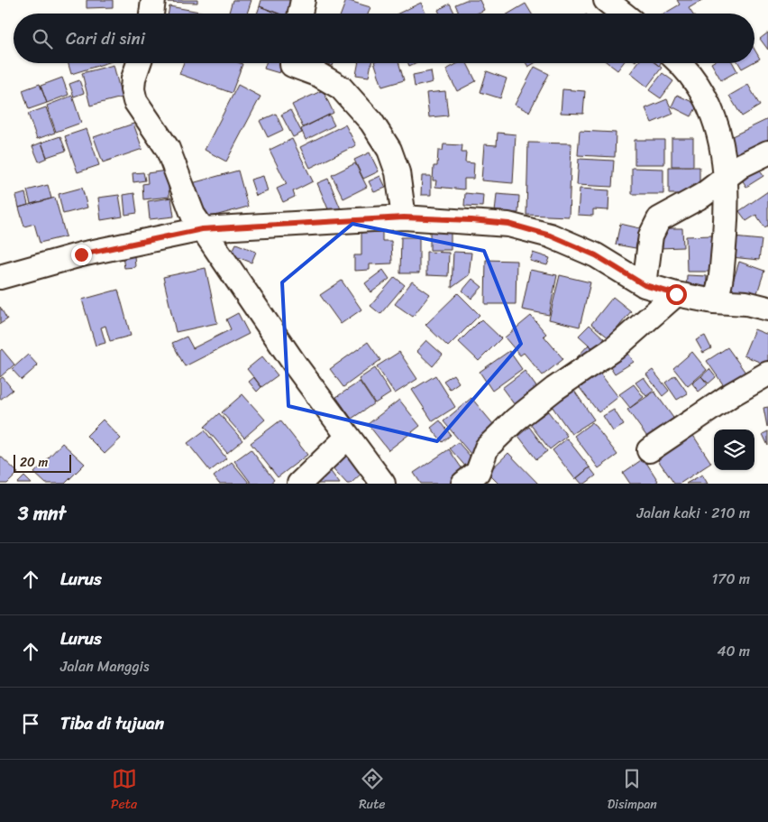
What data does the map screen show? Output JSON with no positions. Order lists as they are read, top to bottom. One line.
{"scale_bar":"20 m","page":{"search":"Cari di sini","scale":"20 m","heading":["3 mnt","Jalan kaki · 210 m"],"list":[["Lurus","170 m"],["Lurus","Jalan Manggis","40 m"],"Tiba di tujuan"],"nav":["Peta","Rute","Disimpan"]}}
